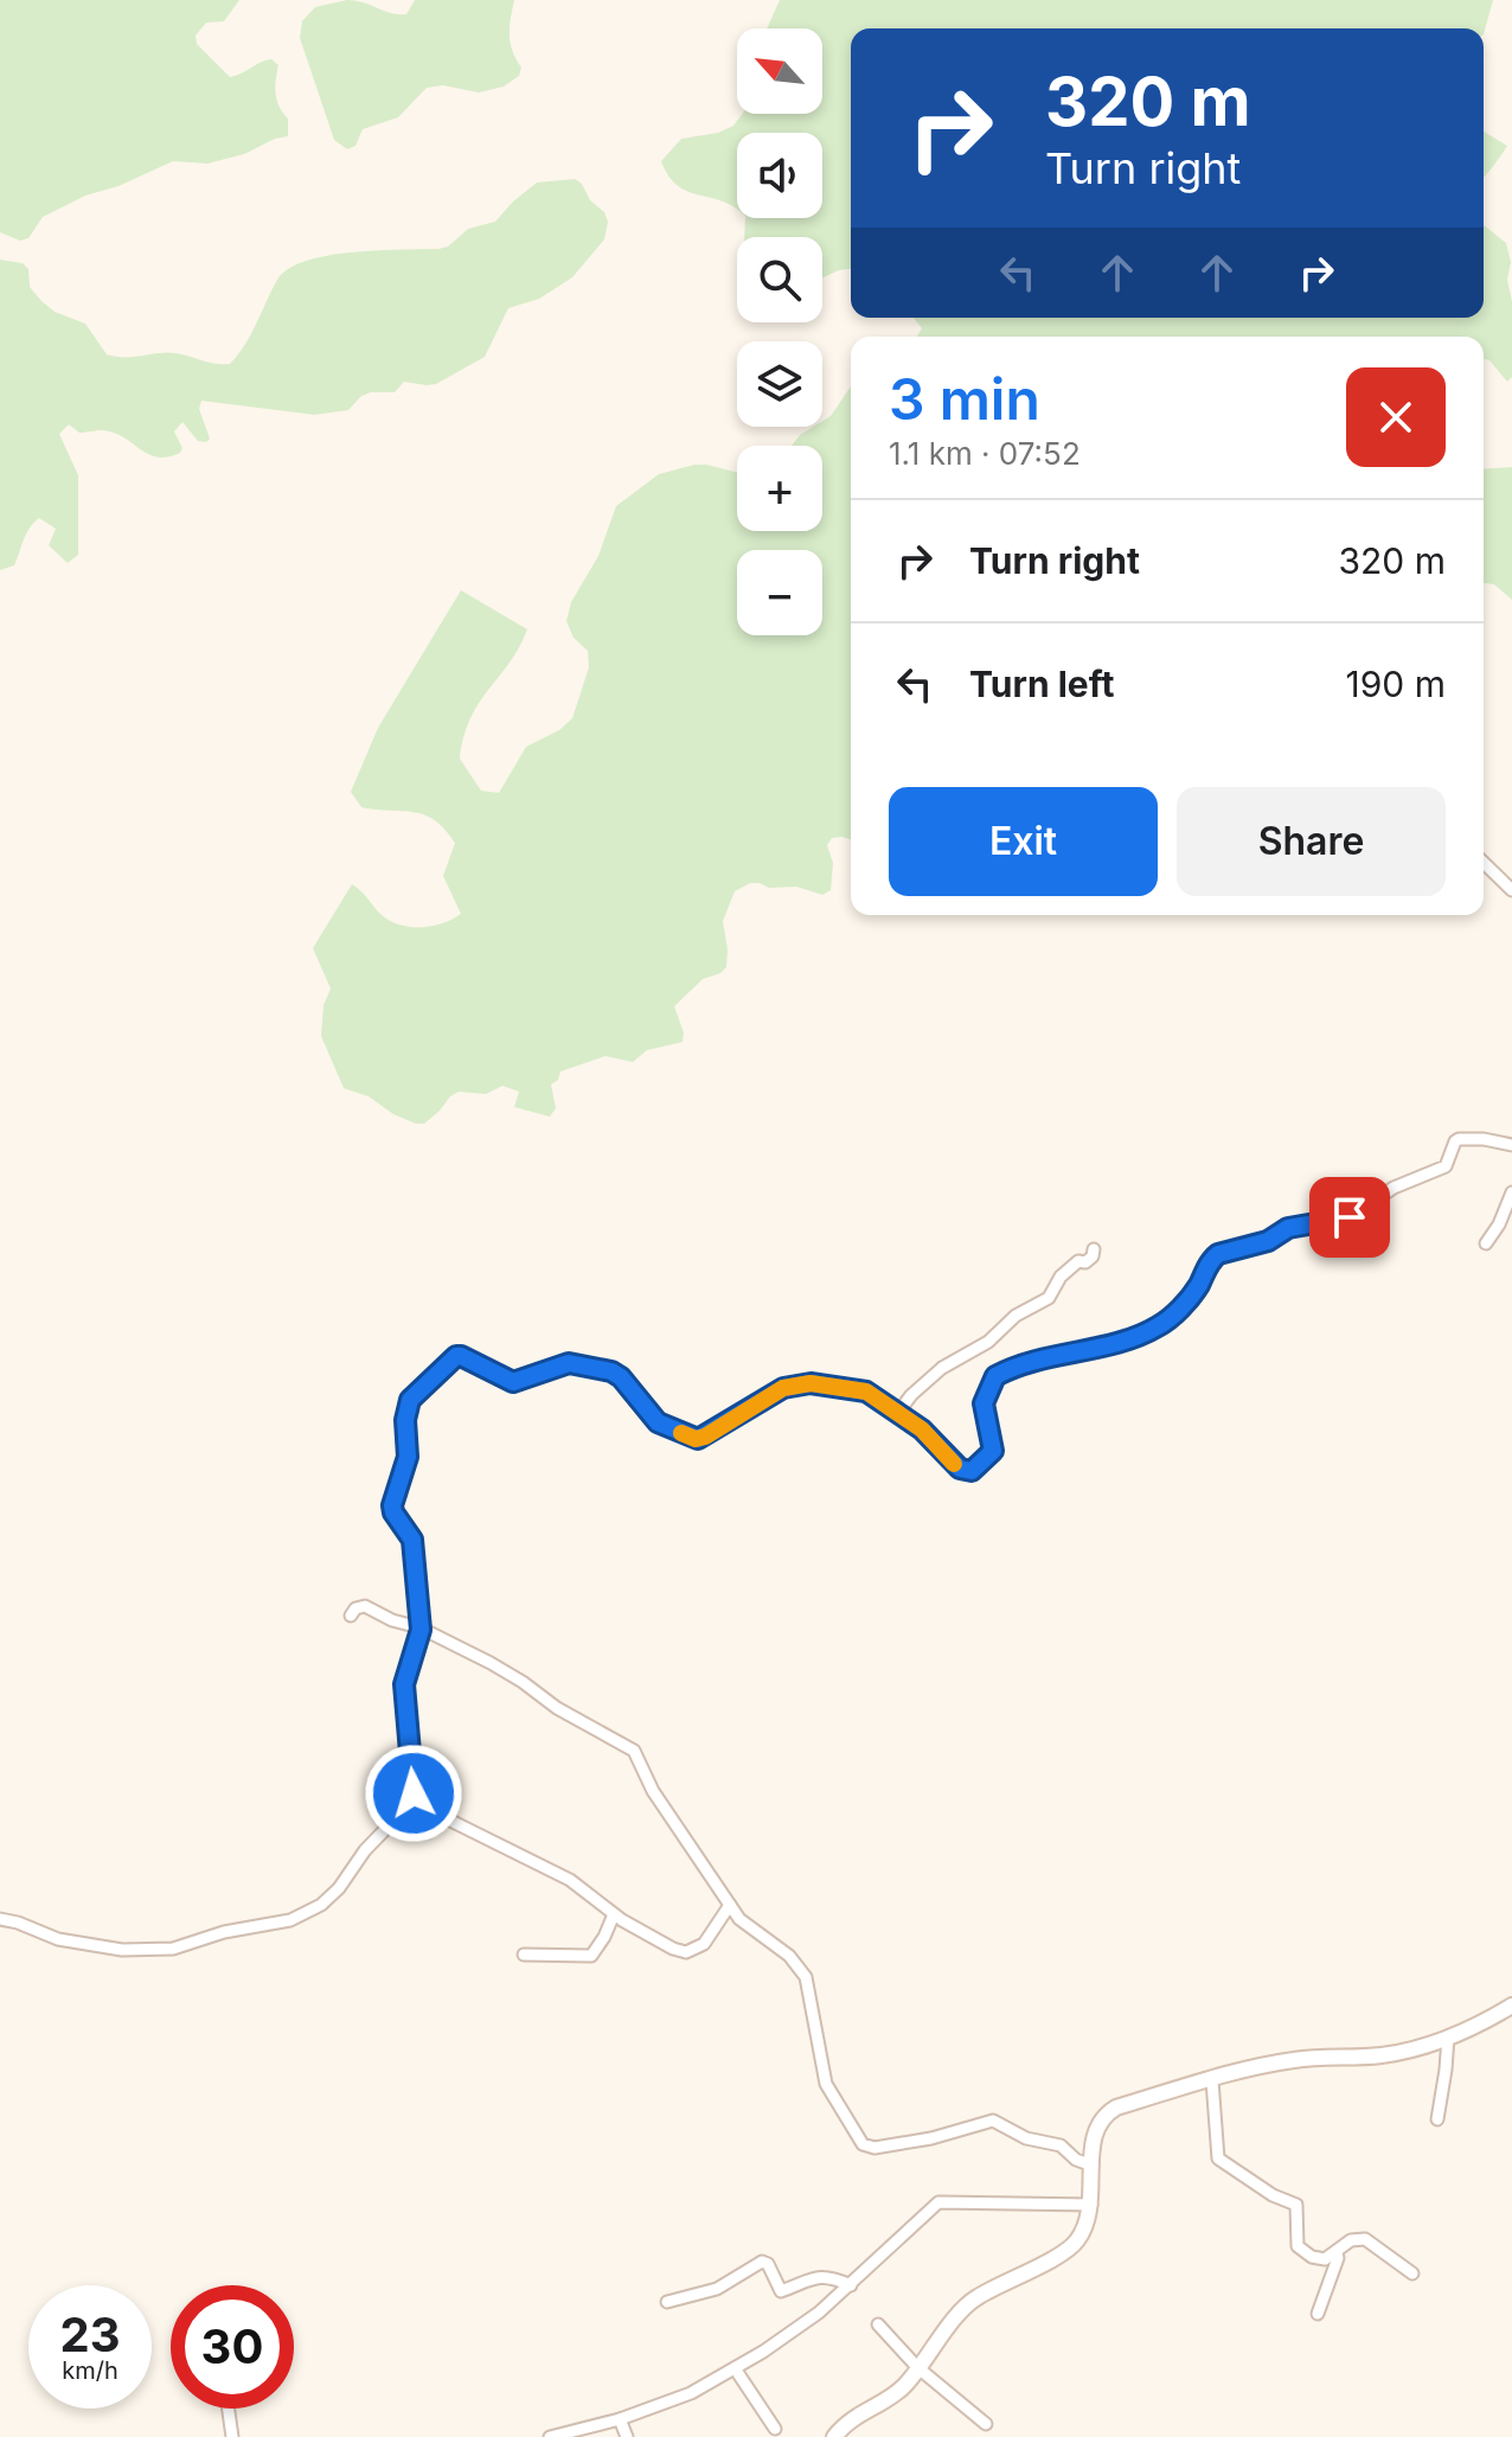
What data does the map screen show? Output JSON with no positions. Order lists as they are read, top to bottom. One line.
{"north":"top left","page":{"map_buttons":["+","−"],"turn":["320 m","Turn right"],"heading":["3 min","1.1 km · 07:52"],"list":[{"name":"Turn right","value":"320 m"},{"name":"Turn left","value":"190 m"}],"buttons":["Exit","Share"],"speed":"23 km/h","limit":"30"}}
